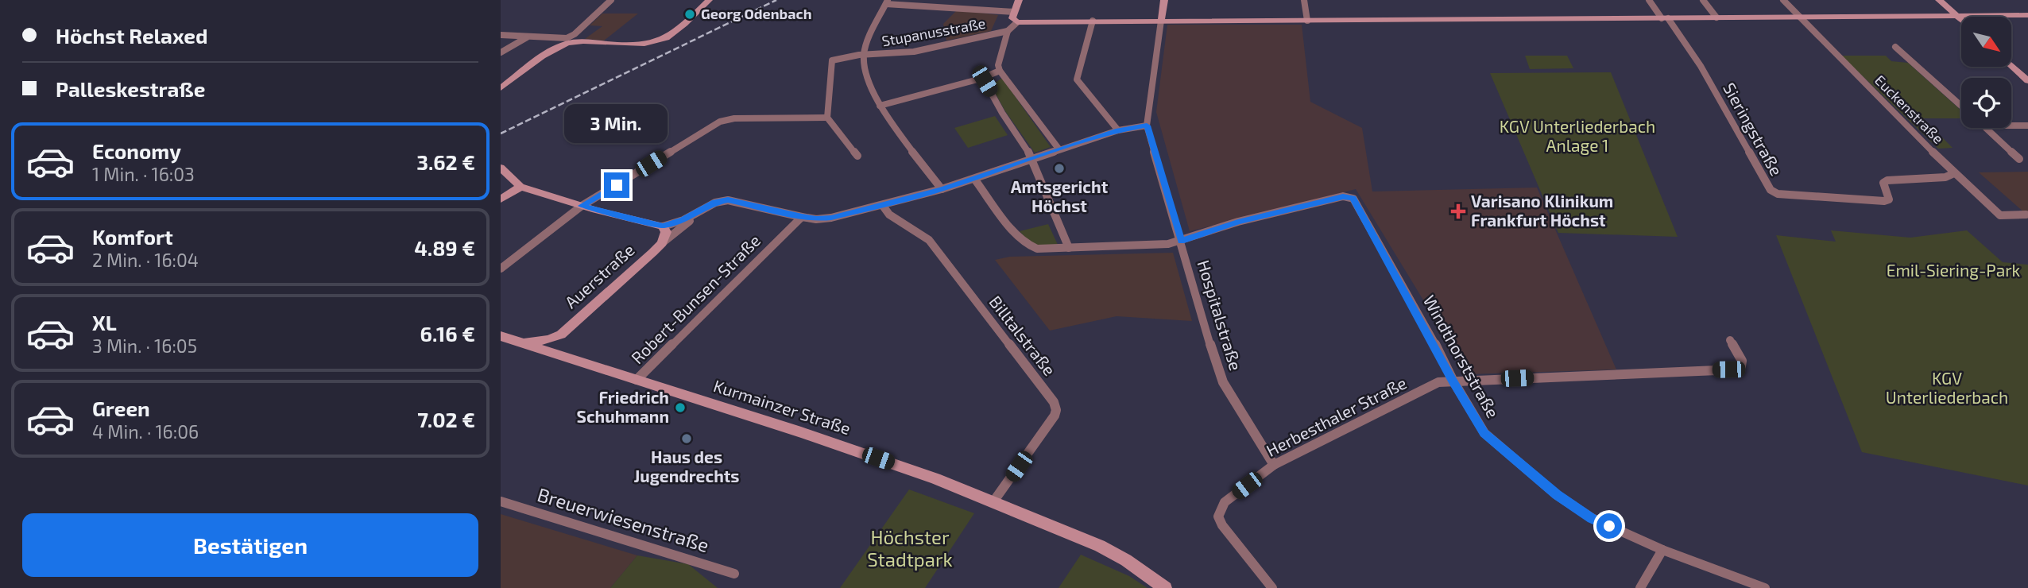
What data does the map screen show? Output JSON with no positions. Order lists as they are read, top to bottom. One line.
{"streets":{"main road":["Auerstraße","Hospitalstraße","Kurmainzer Straße"],"street":["Stupanusstraße","Euckenstraße","Sieringstraße","Robert-Bunsen-Straße","Billtalstraße","Windthorststraße","Herbesthaler Straße","Breuerwiesenstraße"]},"crossings":[["Euckenstraße","Sieringstraße"],["Robert-Bunsen-Straße","Kurmainzer Straße"],["Hospitalstraße","Windthorststraße"],["Hospitalstraße","Herbesthaler Straße"],["Billtalstraße","Kurmainzer Straße"],["Windthorststraße","Herbesthaler Straße"]],"parks":["KGV Unterliederbach Anlage 1","Emil-Siering-Park","KGV Unterliederbach","Höchster Stadtpark"],"places":{"other":["Georg Odenbach","Amtsgericht Höchst","Friedrich Schuhmann","Haus des Jugendrechts"],"health":["Varisano Klinikum Frankfurt Höchst"]},"north":"bottom right","page":{"banner":["Höchst Relaxed","Palleskestraße"],"bubble":"3 Min.","list":[{"name":"Economy","note":"1 Min. · 16:03","value":"3.62 €"},{"name":"Komfort","note":"2 Min. · 16:04","value":"4.89 €"},{"name":"XL","note":"3 Min. · 16:05","value":"6.16 €"},{"name":"Green","note":"4 Min. · 16:06","value":"7.02 €"}],"buttons":"Bestätigen"}}
